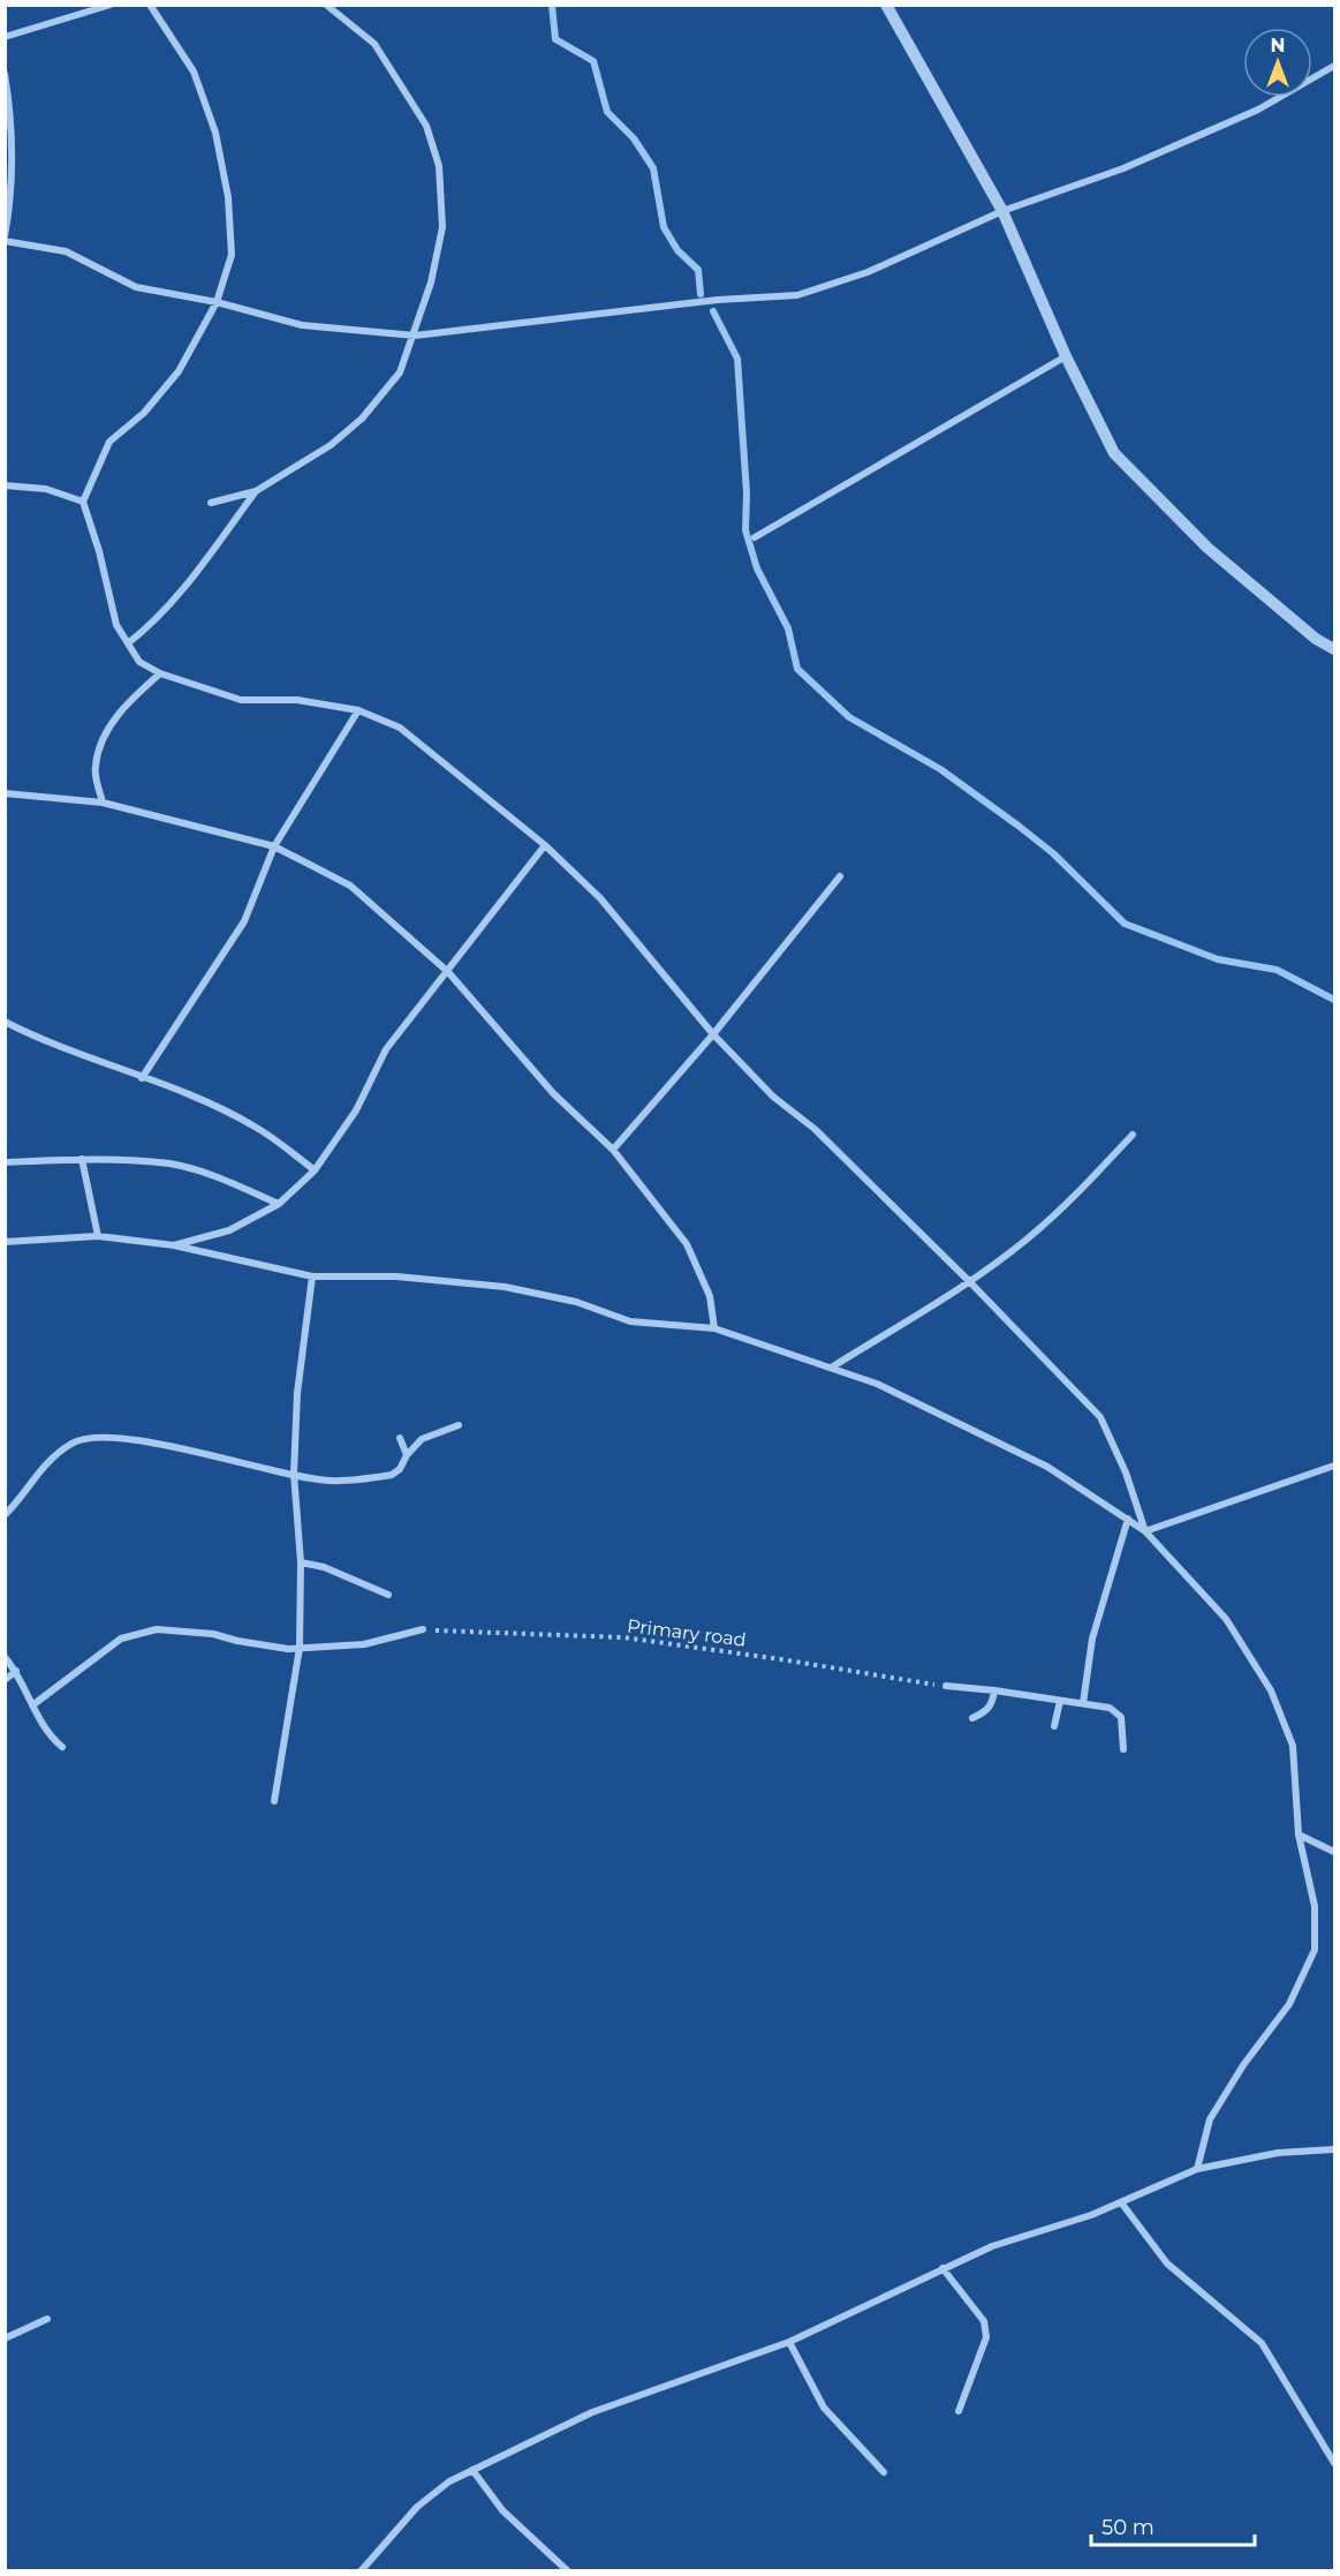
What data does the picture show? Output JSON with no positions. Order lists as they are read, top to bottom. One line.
{"streets":{"path":["Primary road"]},"scale_bar":"50 m","north":"top"}
